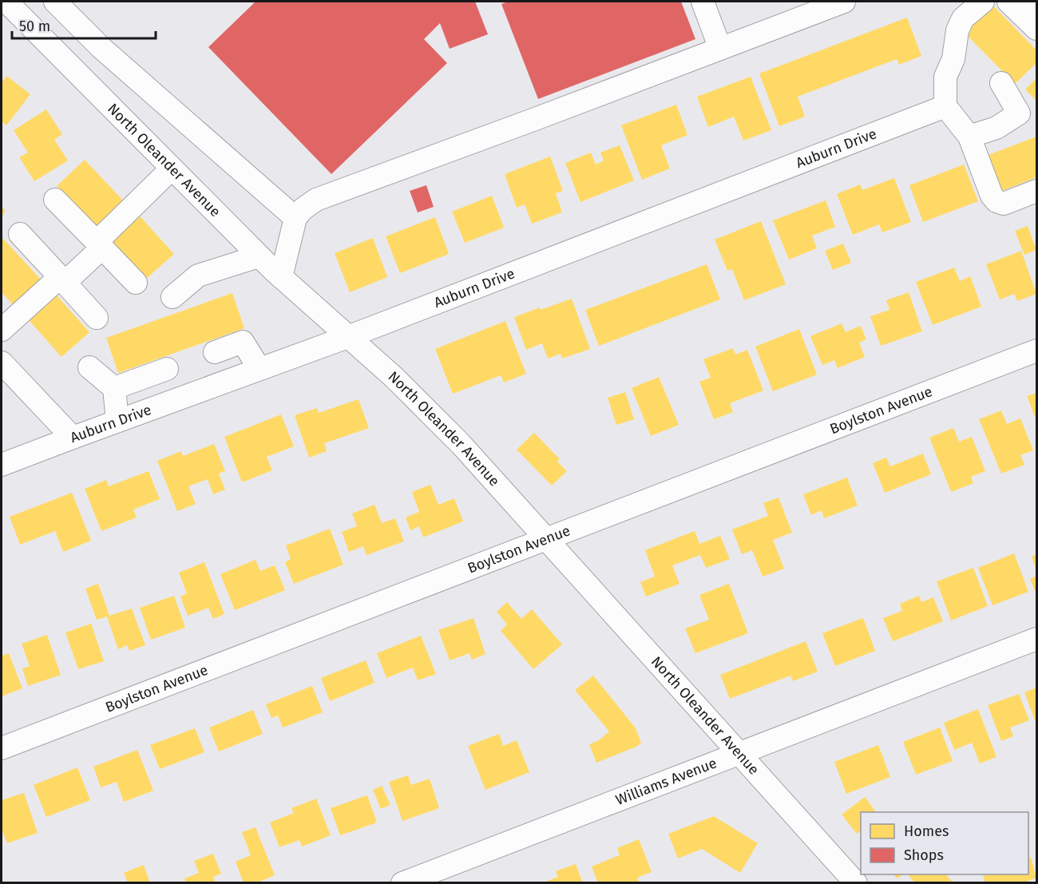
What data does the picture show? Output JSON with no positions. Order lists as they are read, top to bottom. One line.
{"streets":{"street":["Auburn Drive","North Oleander Avenue","Boylston Avenue","Williams Avenue"]},"crossings":[["Auburn Drive","North Oleander Avenue"],["North Oleander Avenue","Boylston Avenue"],["North Oleander Avenue","Williams Avenue"]],"legend":["Homes","Shops"],"scale_bar":"50 m"}
